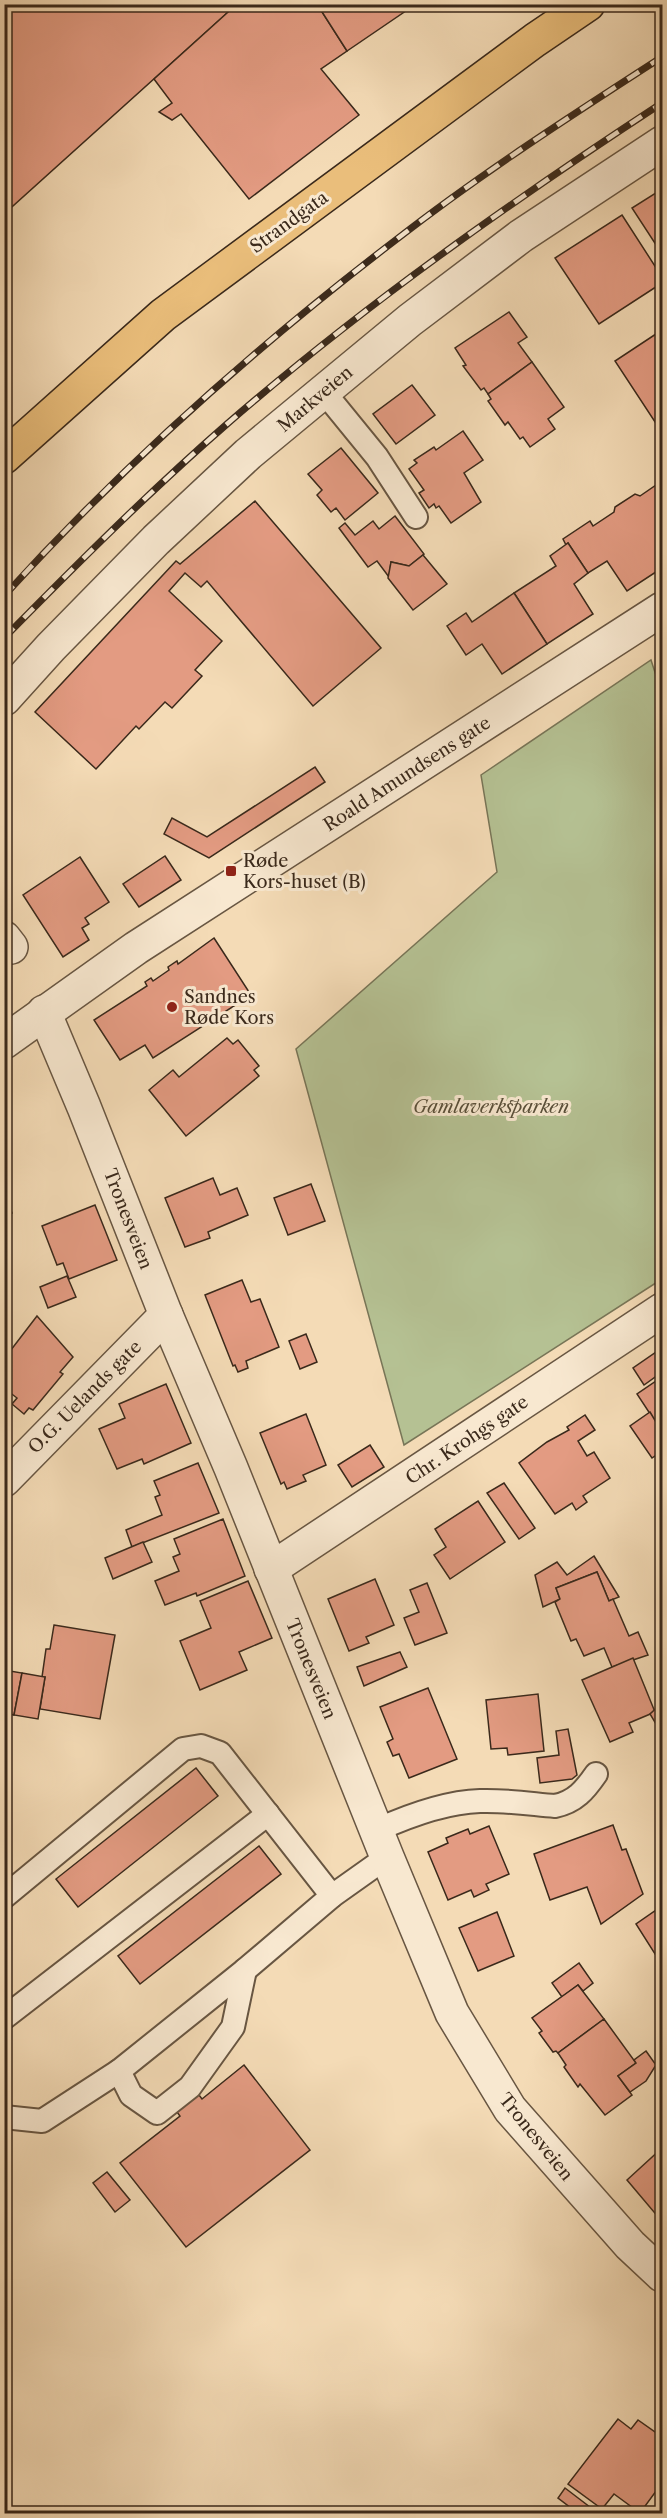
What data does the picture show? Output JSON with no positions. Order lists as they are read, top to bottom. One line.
{"streets":{"main road":["Strandgata"],"street":["Markveien","Roald Amundsens gate","Tronesveien","O.G. Uelands gate","Chr. Krohgs gate"]},"crossings":[["Roald Amundsens gate","Tronesveien"],["Tronesveien","O.G. Uelands gate"],["Tronesveien","Chr. Krohgs gate"]],"parks":["Gamlaverksparken"],"places":{"transit":["Røde Kors-huset (B)"],"other":["Sandnes Røde Kors"]}}
